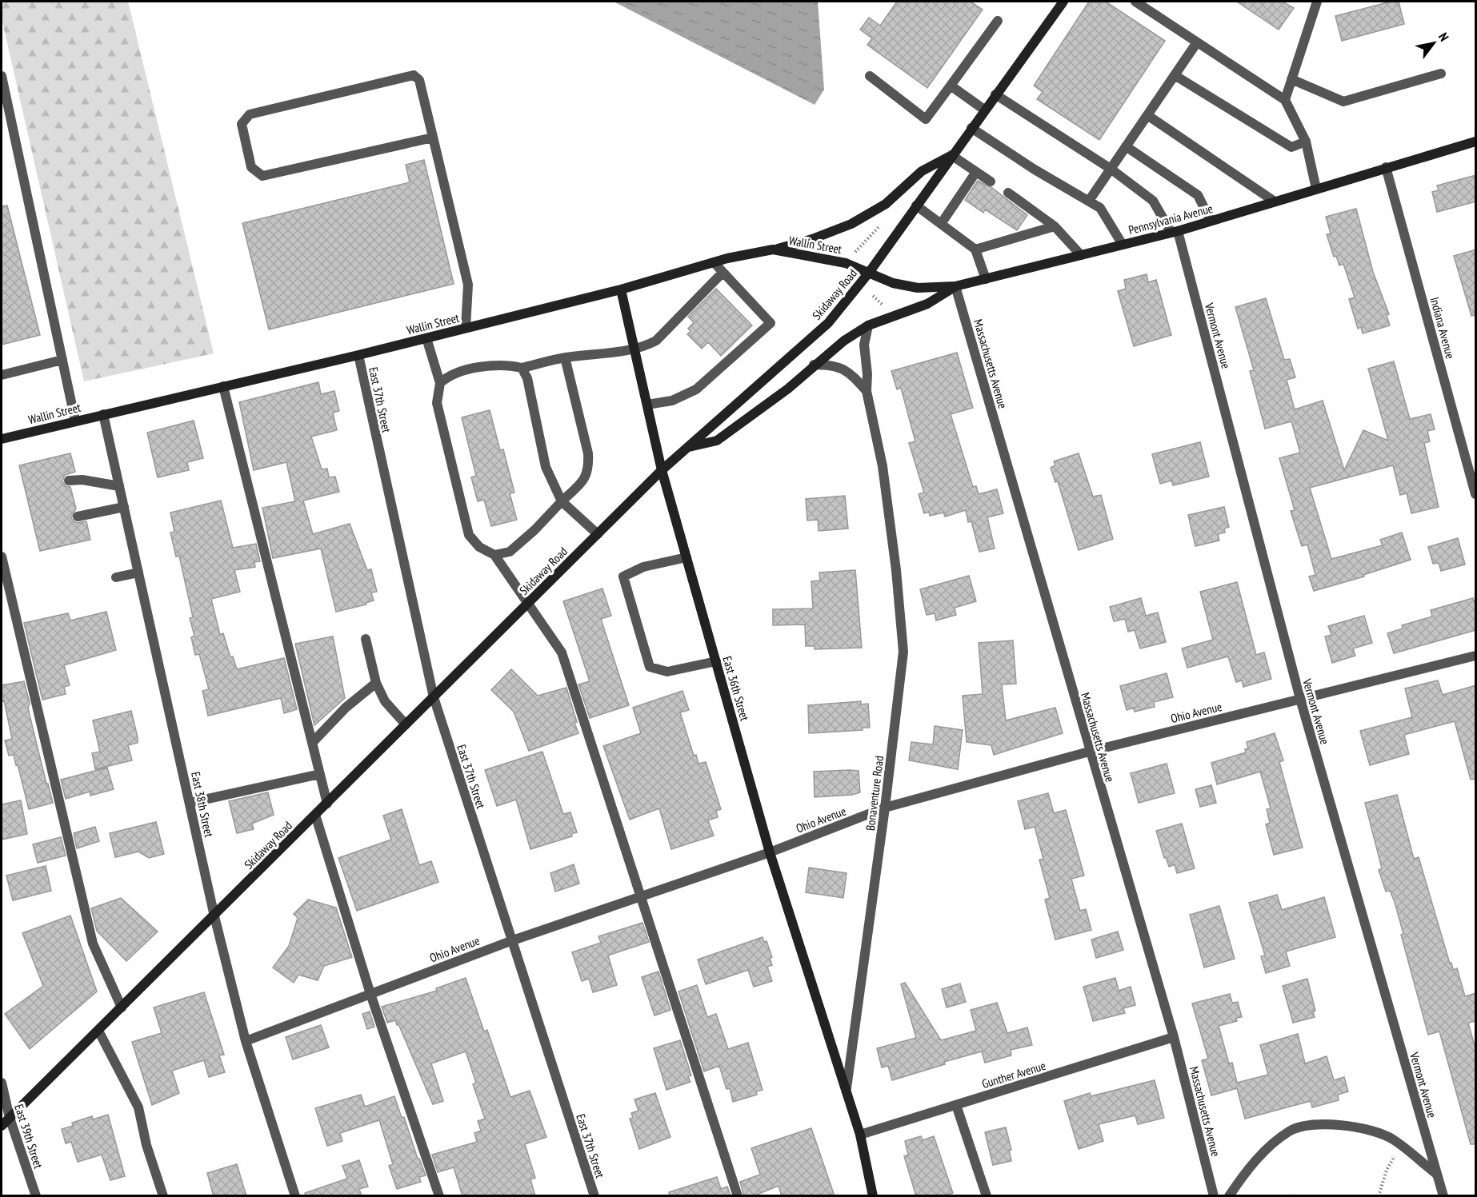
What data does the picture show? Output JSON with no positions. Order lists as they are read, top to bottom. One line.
{"streets":{"main road":["Pennsylvania Avenue","Wallin Street","Skidaway Road","East 36th Street","Bonaventure Road"],"street":["Indiana Avenue","Vermont Avenue","Massachusetts Avenue","East 37th Street","Ohio Avenue","East 38th Street","Gunther Avenue","East 39th Street"]},"crossings":[["Pennsylvania Avenue","Wallin Street"],["Pennsylvania Avenue","Skidaway Road"],["Pennsylvania Avenue","Indiana Avenue"],["Pennsylvania Avenue","Vermont Avenue"],["Pennsylvania Avenue","Massachusetts Avenue"],["Wallin Street","Skidaway Road"],["Wallin Street","East 37th Street"],["Wallin Street","East 36th Street"],["Wallin Street","East 38th Street"],["Skidaway Road","Vermont Avenue"],["Skidaway Road","East 37th Street"],["Skidaway Road","East 36th Street"],["Skidaway Road","East 38th Street"],["Skidaway Road","East 39th Street"],["Vermont Avenue","Ohio Avenue"],["Massachusetts Avenue","Ohio Avenue"],["Massachusetts Avenue","Gunther Avenue"],["East 37th Street","Ohio Avenue"],["East 36th Street","Ohio Avenue"],["East 36th Street","Bonaventure Road"],["Ohio Avenue","Bonaventure Road"],["Ohio Avenue","East 38th Street"],["Bonaventure Road","Gunther Avenue"]],"north":"top right"}
